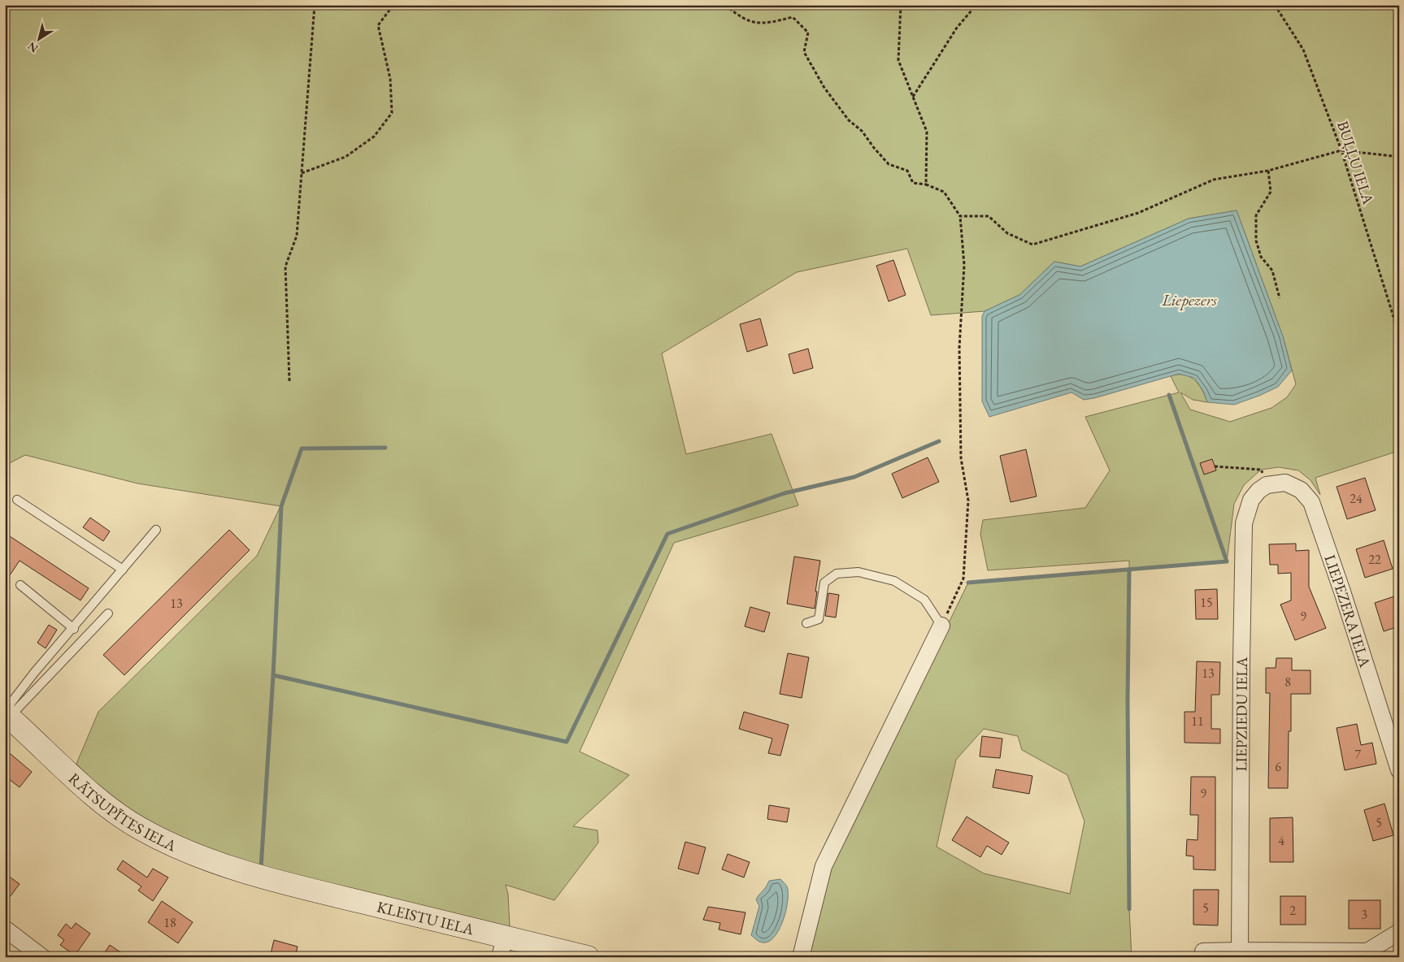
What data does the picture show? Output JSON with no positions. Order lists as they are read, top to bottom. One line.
{"streets":{"street":["LIEPEZERA IELA","LIEPZIEDU IELA","RĀTSUPĪTES IELA","KLEISTU IELA"],"path":["BUĻĻU IELA"]},"crossings":[["LIEPEZERA IELA","LIEPZIEDU IELA"],["RĀTSUPĪTES IELA","KLEISTU IELA"]],"water":["Liepezers"],"house_numbers":["24","22","15","13","9","13","8","11","7","6","9","5","4","5","2","3","18"],"north":"bottom left"}
